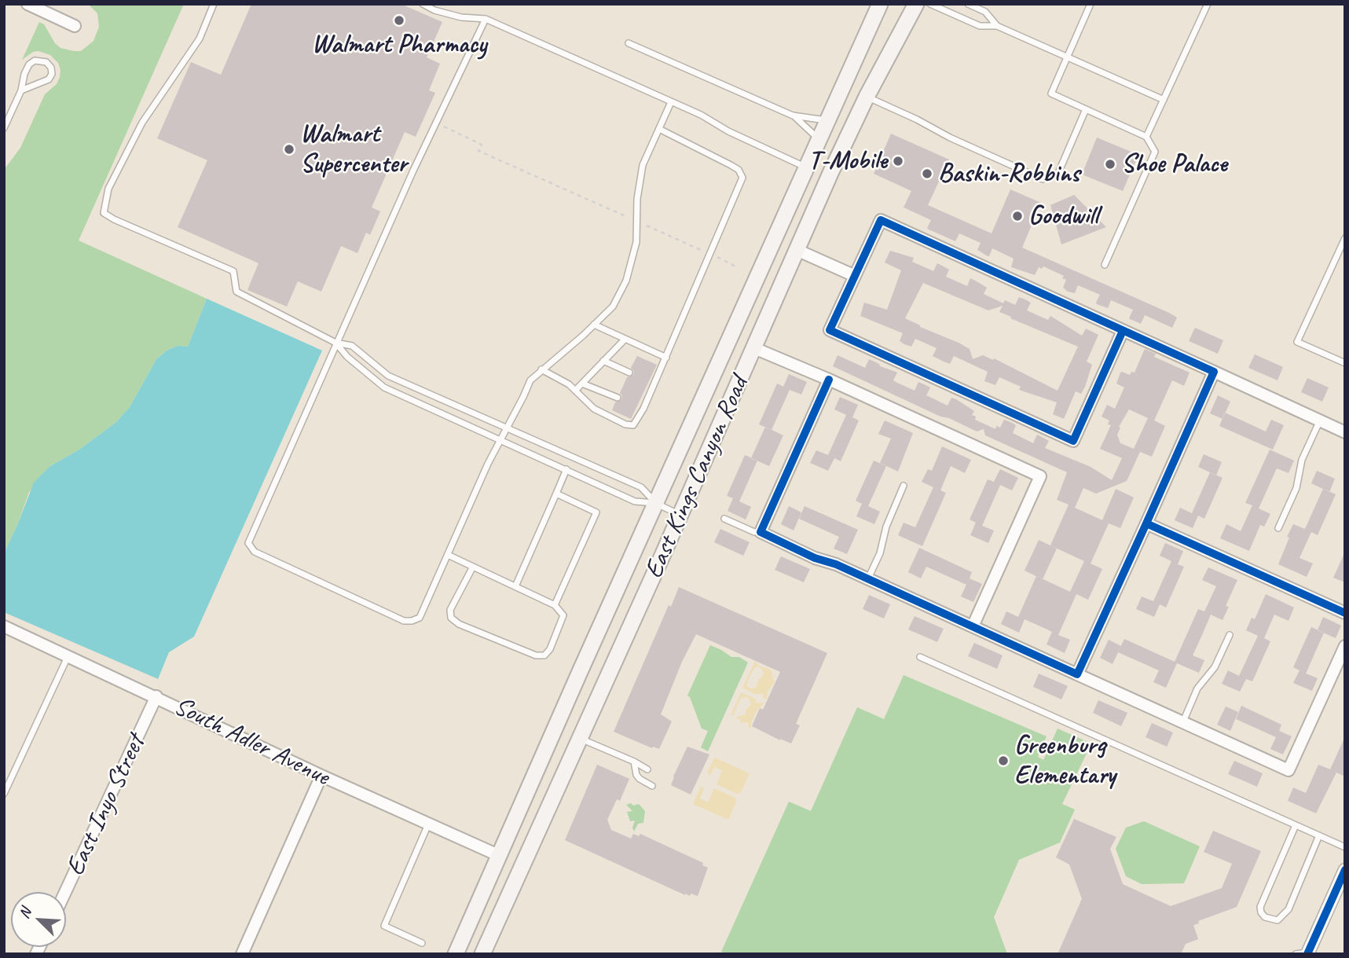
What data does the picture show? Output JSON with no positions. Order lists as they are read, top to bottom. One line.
{"streets":{"main road":["East Kings Canyon Road"],"street":["South Adler Avenue","East Inyo Street"]},"crossings":[["East Kings Canyon Road","South Adler Avenue"],["South Adler Avenue","East Inyo Street"]],"places":["Walmart Pharmacy","Walmart Supercenter","T-Mobile","Shoe Palace","Baskin-Robbins","Goodwill","Greenburg Elementary"],"north":"top left"}
